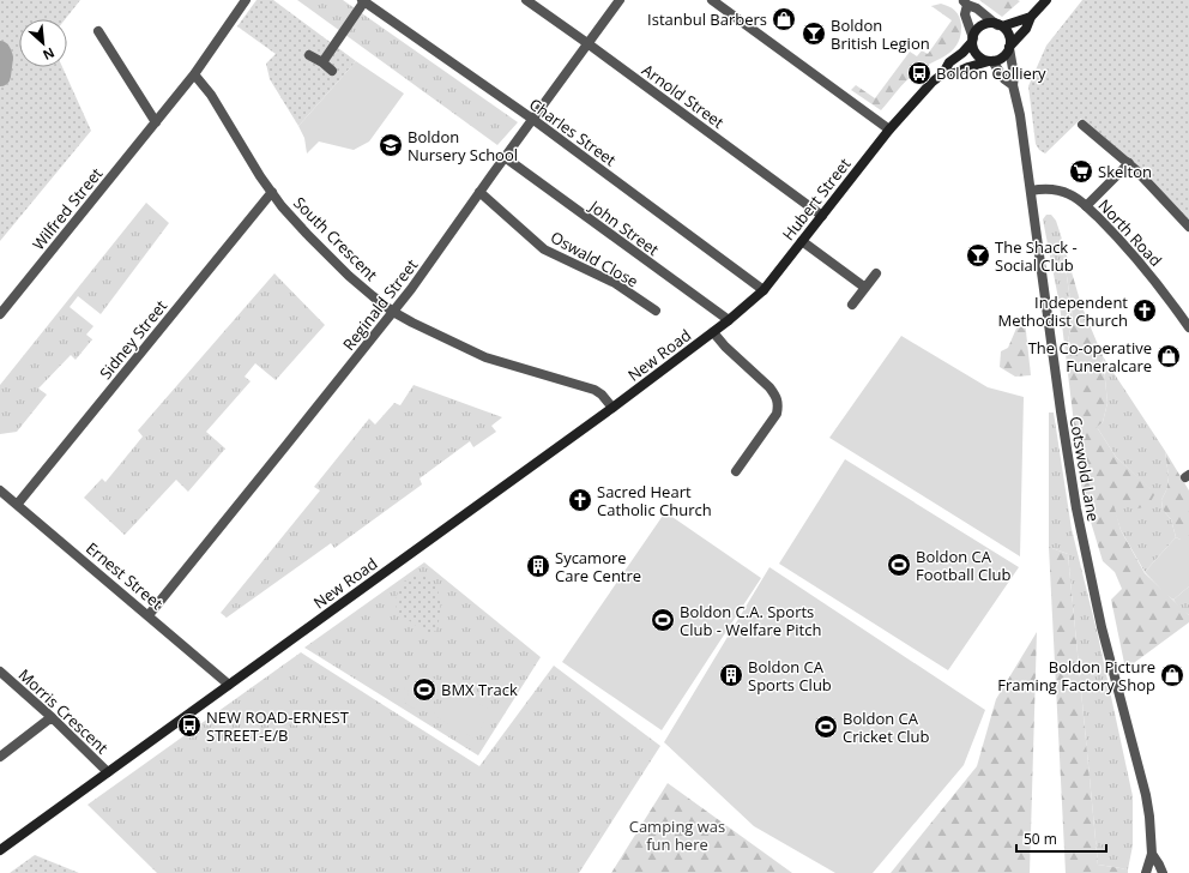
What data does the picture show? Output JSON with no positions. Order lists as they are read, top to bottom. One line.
{"streets":{"main road":["Hubert Street","New Road"],"street":["Arnold Street","Charles Street","Wilfred Street","John Street","North Road","South Crescent","Oswald Close","Reginald Street","Sidney Street","Cotswold Lane","Ernest Street","Morris Crescent"]},"crossings":[["Arnold Street","Hubert Street"],["Arnold Street","Reginald Street"],["Charles Street","Hubert Street"],["Charles Street","Reginald Street"],["Hubert Street","John Street"],["Hubert Street","New Road"],["Hubert Street","Cotswold Lane"],["Wilfred Street","South Crescent"],["John Street","Reginald Street"],["North Road","Cotswold Lane"],["South Crescent","Reginald Street"],["South Crescent","Sidney Street"],["South Crescent","New Road"],["Oswald Close","Reginald Street"],["Reginald Street","Ernest Street"],["Sidney Street","Ernest Street"],["New Road","Ernest Street"],["New Road","Morris Crescent"]],"parks":["Camping was fun here"],"places":{"shop":["Istanbul Barbers","The Co-operative Funeralcare","Boldon Picture Framing Factory Shop"],"bar":["Boldon British Legion","The Shack - Social Club"],"bus stop":["Boldon Colliery","NEW ROAD-ERNEST STREET-E/B"],"school or university":["Boldon Nursery School"],"supermarket":["Skelton"],"church":["Independent Methodist Church","Sacred Heart Catholic Church"],"sports":["Boldon CA Football Club","Boldon C.A. Sports Club - Welfare Pitch","BMX Track","Boldon CA Cricket Club"],"building":["Sycamore Care Centre","Boldon CA Sports Club"]},"scale_bar":"50 m","north":"bottom right"}
